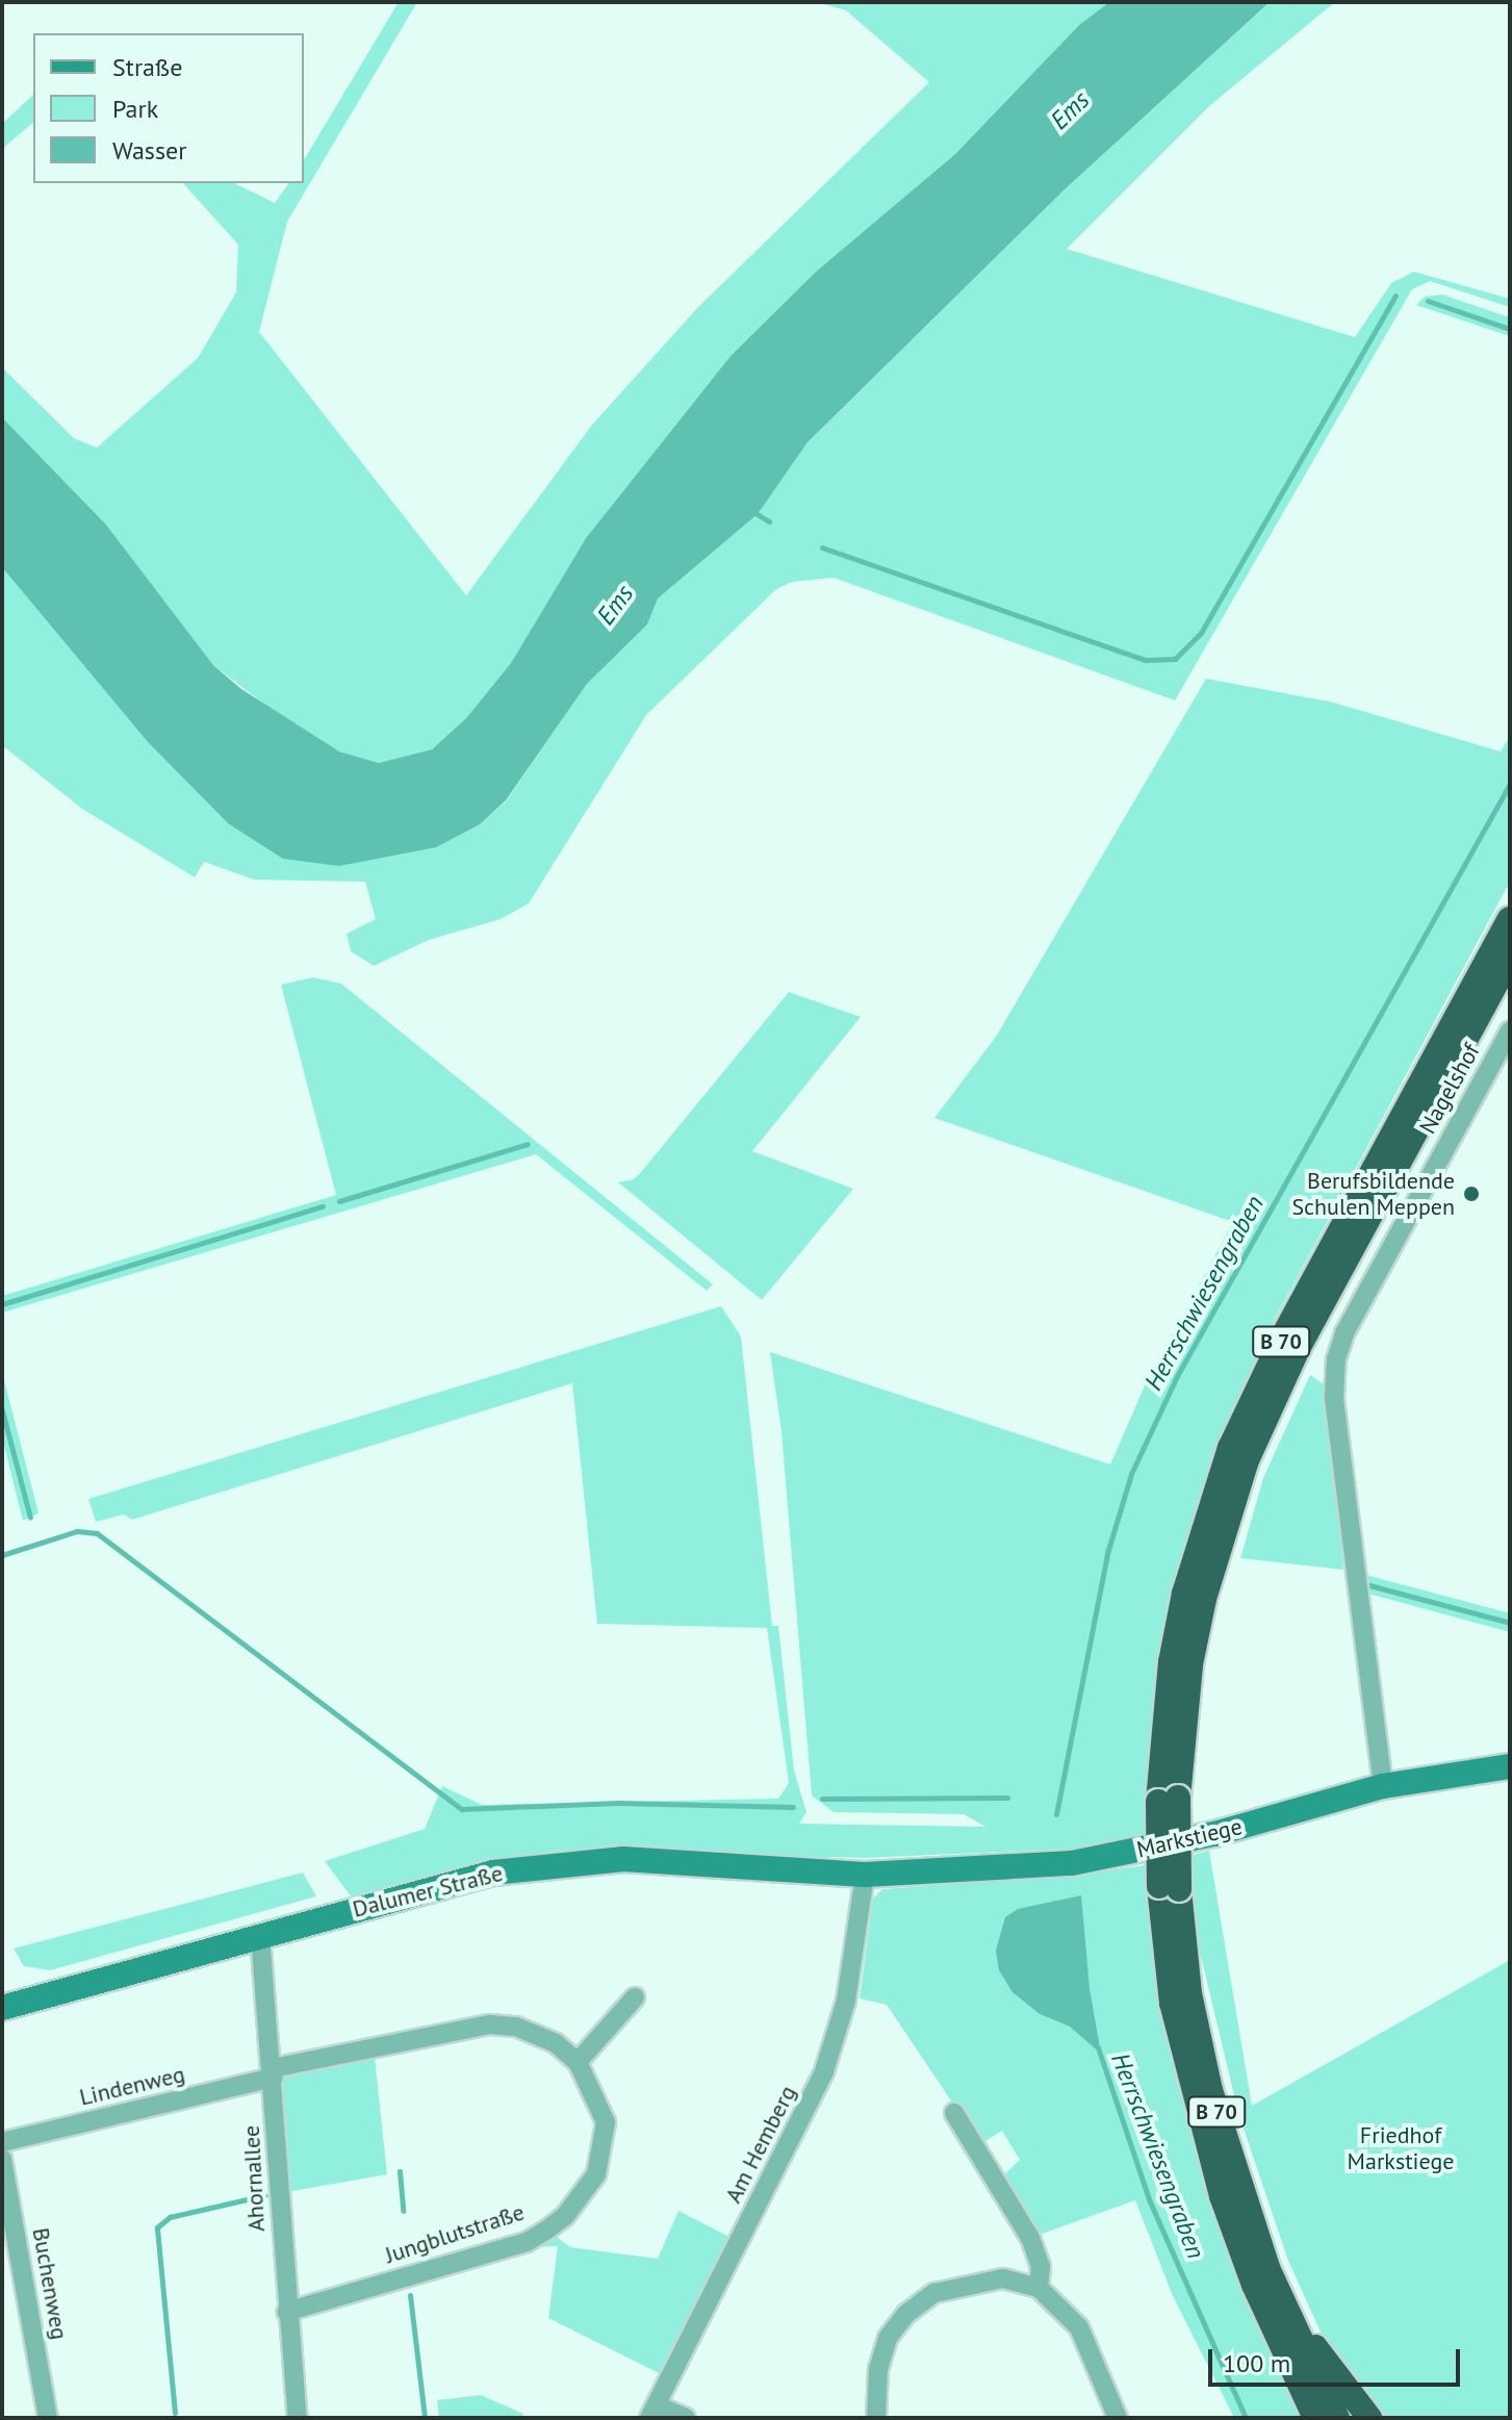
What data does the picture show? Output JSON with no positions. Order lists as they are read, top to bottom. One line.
{"streets":{"highway":["B 70"],"street":["Nagelshof","Markstiege","Dalumer Straße","Lindenweg","Am Hemberg","Ahornallee","Jungblutstraße","Buchenweg"]},"crossings":[["Nagelshof","Markstiege"],["Markstiege","Dalumer Straße"],["Markstiege","Am Hemberg"],["Dalumer Straße","Am Hemberg"],["Dalumer Straße","Ahornallee"],["Lindenweg","Ahornallee"],["Lindenweg","Jungblutstraße"],["Ahornallee","Jungblutstraße"]],"water":["Ems","Herrschwiesengraben"],"parks":["Friedhof Markstiege"],"places":["Berufsbildende Schulen Meppen"],"legend":["Straße","Park","Wasser"],"scale_bar":"100 m"}
